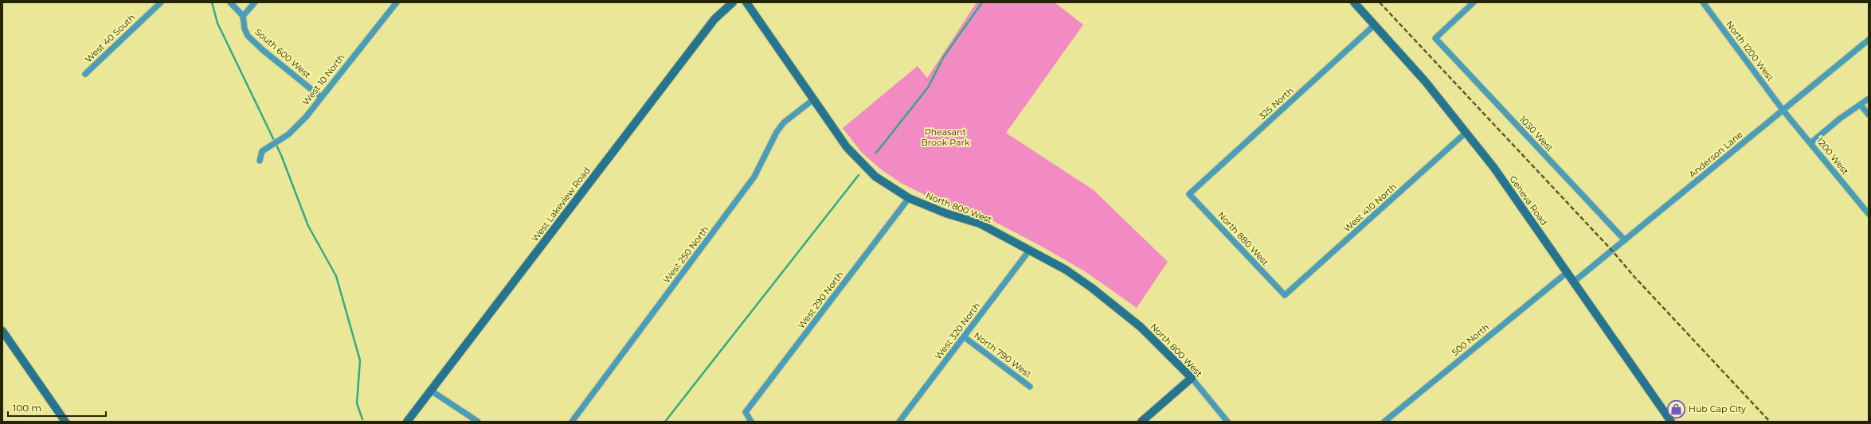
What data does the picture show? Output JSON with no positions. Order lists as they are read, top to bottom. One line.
{"streets":{"street":["West 40 South","North 1200 West","South 600 West","West 10 North","325 North","1030 West","Anderson Lane","1200 West","Geneva Road","West Lakeview Road","North 800 West","West 410 North","North 880 West","West 250 North","West 290 North","West 320 North","500 North","North 790 West"]},"crossings":[["North 1200 West","Anderson Lane"],["North 1200 West","1200 West"],["South 600 West","West 10 North"],["325 North","Geneva Road"],["325 North","North 880 West"],["1030 West","Anderson Lane"],["Anderson Lane","1200 West"],["Anderson Lane","Geneva Road"],["Geneva Road","West 410 North"],["Geneva Road","500 North"],["North 800 West","West 250 North"],["North 800 West","West 290 North"],["North 800 West","West 320 North"],["West 410 North","North 880 West"],["West 320 North","North 790 West"]],"parks":["Pheasant Brook Park"],"places":{"shop":["Hub Cap City"]},"scale_bar":"100 m"}
